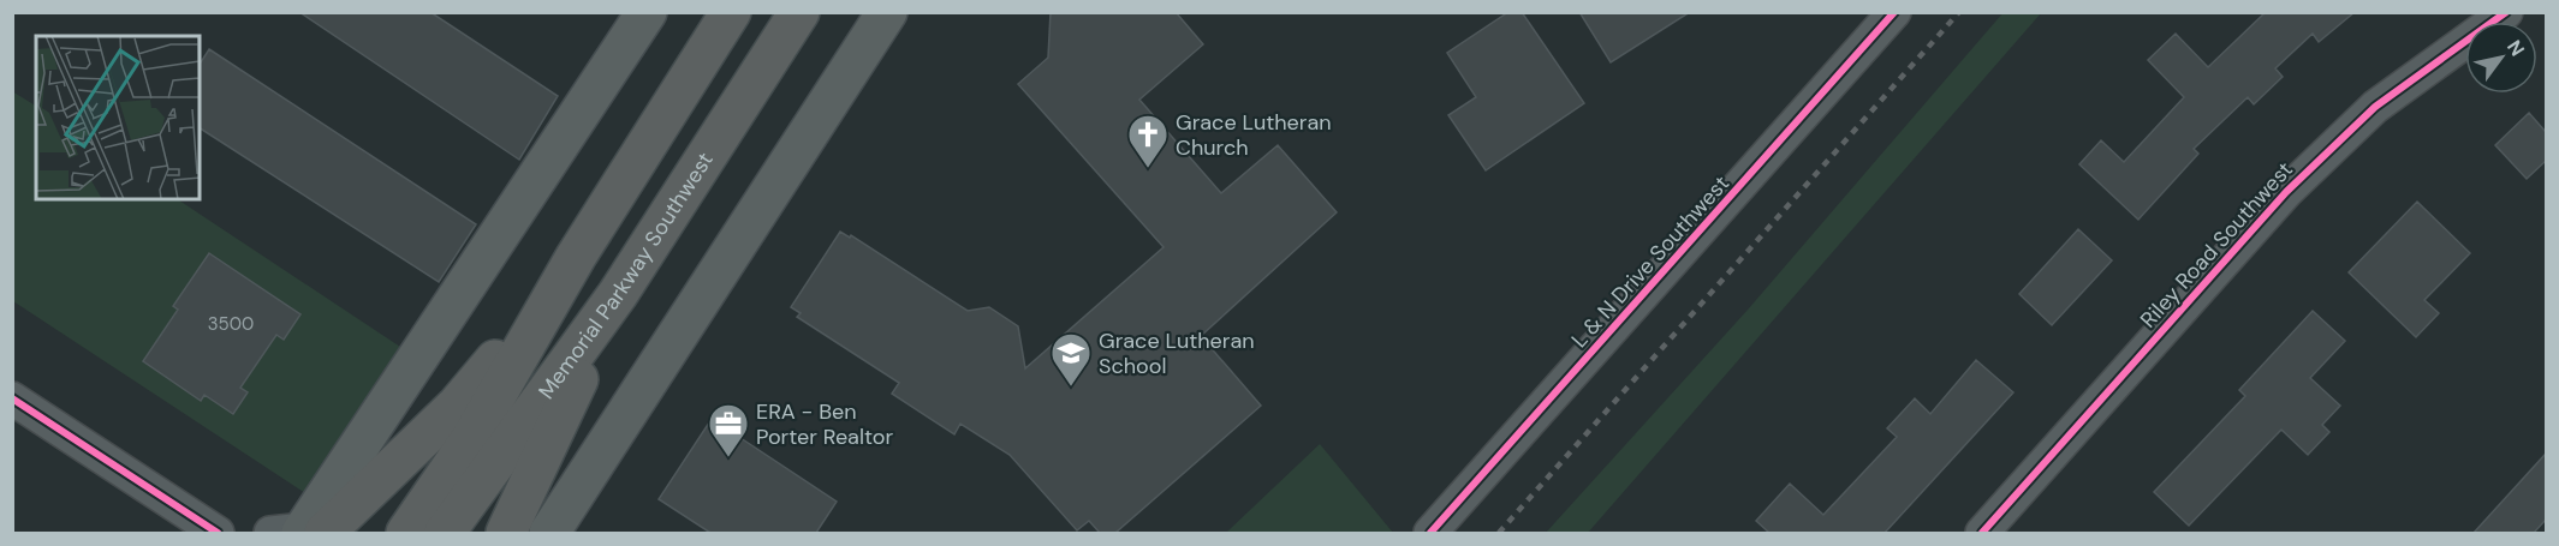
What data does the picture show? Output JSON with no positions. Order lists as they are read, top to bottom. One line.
{"streets":{"highway":["Memorial Parkway Southwest"],"street":["Riley Road Southwest","L & N Drive Southwest"]},"places":{"church":["Grace Lutheran Church"],"school or university":["Grace Lutheran School"],"office":["ERA - Ben Porter Realtor"]},"house_numbers":["3500"],"north":"top right"}
